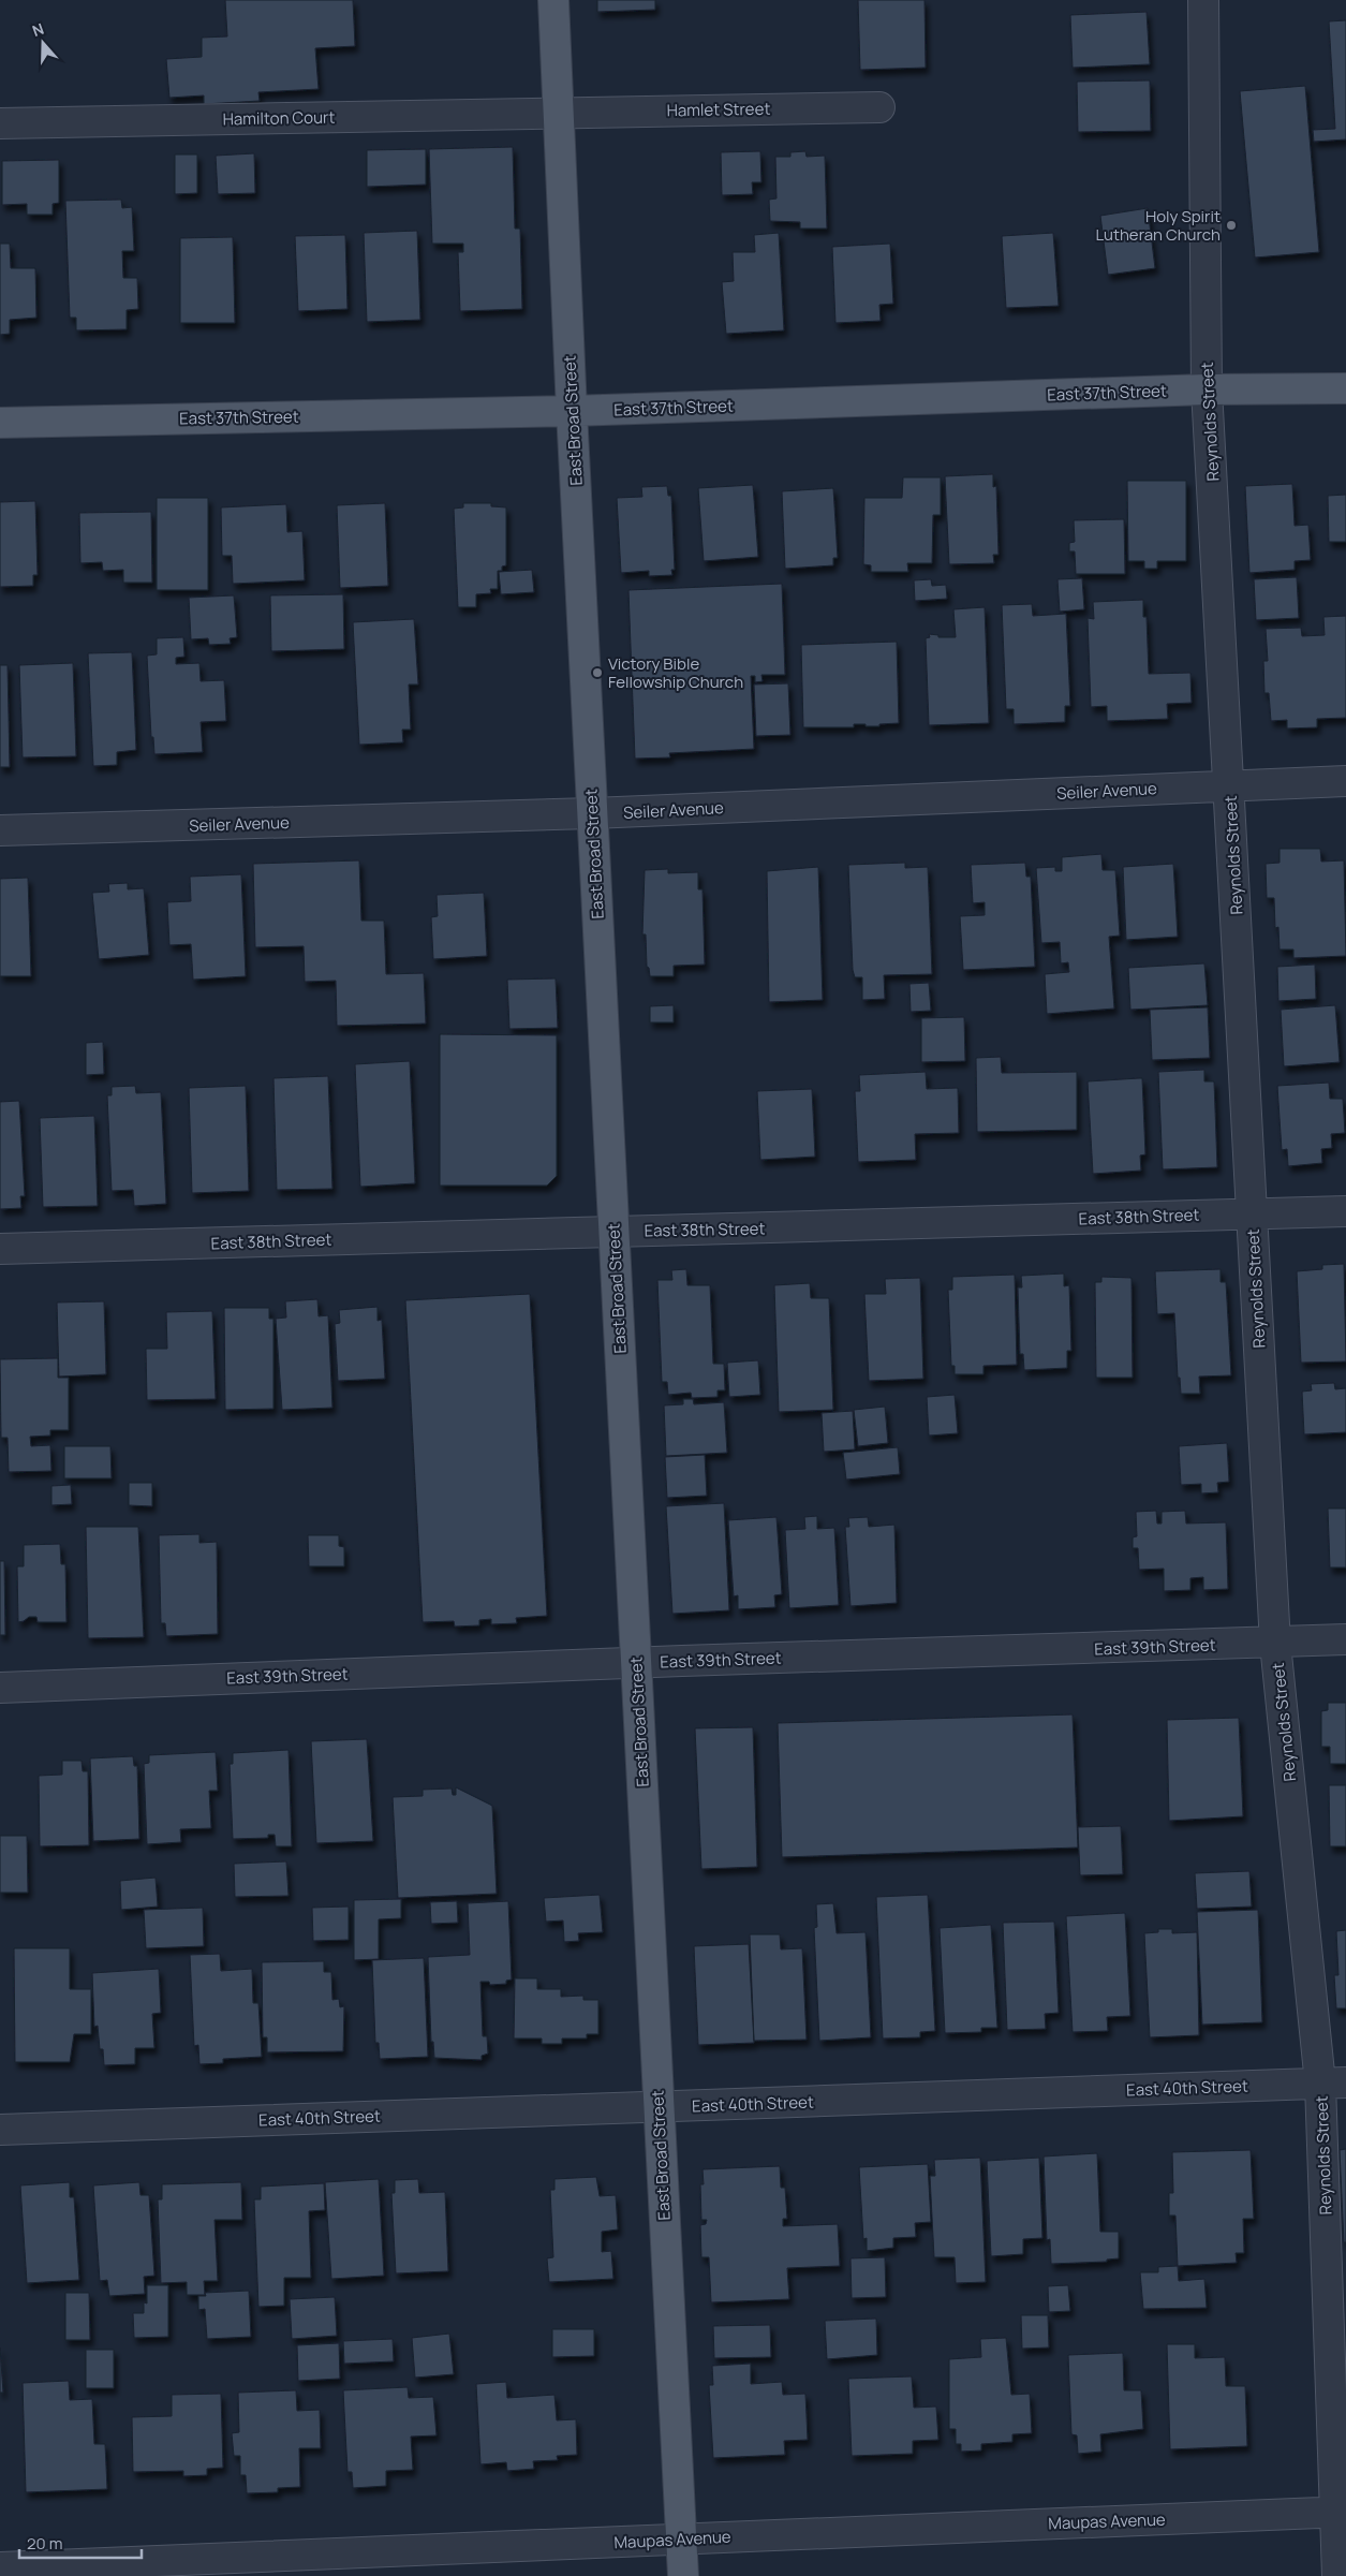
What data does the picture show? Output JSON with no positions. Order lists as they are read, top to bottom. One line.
{"streets":{"main road":["East 37th Street","East Broad Street"],"street":["Hamlet Street","Hamilton Court","Reynolds Street","Seiler Avenue","East 38th Street","East 39th Street","East 40th Street","Maupas Avenue"]},"crossings":[["Hamlet Street","Hamilton Court"],["Hamlet Street","East Broad Street"],["Hamilton Court","East Broad Street"],["East 37th Street","East Broad Street"],["East 37th Street","Reynolds Street"],["East Broad Street","Seiler Avenue"],["East Broad Street","East 38th Street"],["East Broad Street","East 39th Street"],["East Broad Street","East 40th Street"],["East Broad Street","Maupas Avenue"],["Reynolds Street","Seiler Avenue"],["Reynolds Street","East 38th Street"],["Reynolds Street","East 39th Street"],["Reynolds Street","East 40th Street"],["Reynolds Street","Maupas Avenue"]],"places":["Holy Spirit Lutheran Church","Victory Bible Fellowship Church"],"scale_bar":"20 m","north":"top"}
